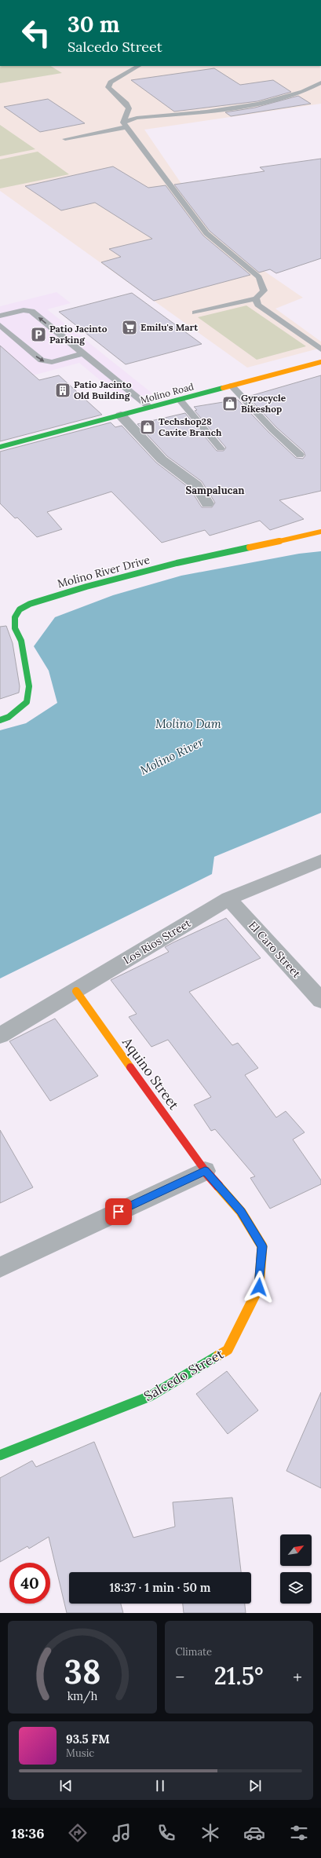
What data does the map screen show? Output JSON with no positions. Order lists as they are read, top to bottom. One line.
{"streets":{"street":["Molino Road","Molino River Drive","Los Rios Street","El Caro Street","Aquino Street","Salcedo Street"]},"crossings":[["Los Rios Street","El Caro Street"],["Los Rios Street","Aquino Street"],["Aquino Street","Salcedo Street"]],"districts":["Sampalucan"],"water":["Molino Dam","Molino River"],"places":{"supermarket":["Emilu's Mart"],"parking":["Patio Jacinto Parking"],"building":["Patio Jacinto Old Building"],"shop":["Gyrocycle Bikeshop","Techshop28 Cavite Branch"]},"north":"top right","page":{"turn":["30 m","Salcedo Street"],"limit":"40","trip":"18:37 · 1 min · 50 m","tile":"Climate","heat":["−","21.5°","+"],"song":["93.5 FM","Music"],"tabs":"18:36","gauge":["38","km/h"]}}
